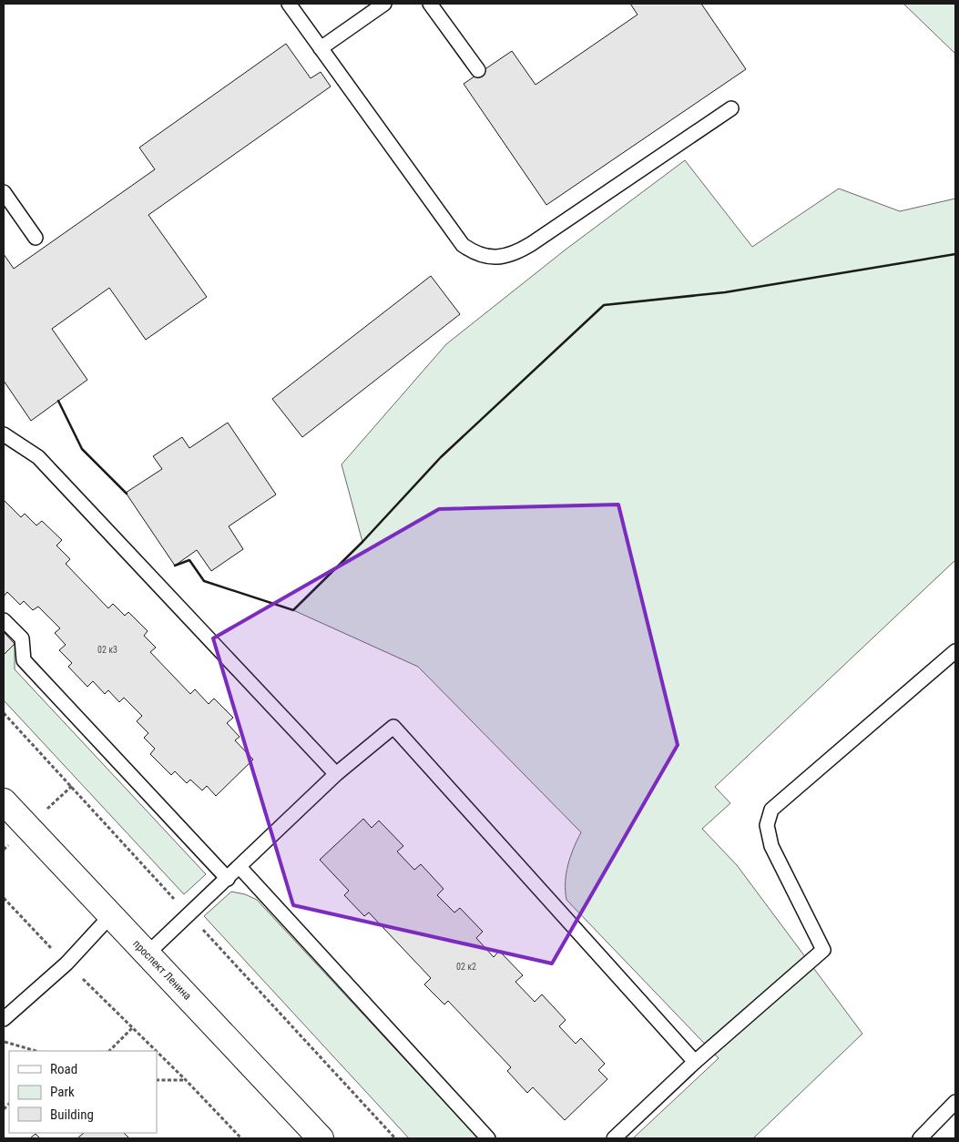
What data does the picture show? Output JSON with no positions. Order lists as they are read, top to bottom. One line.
{"streets":{"main road":["проспект Ленина"]},"house_numbers":["02 к3","02 к2"],"legend":["Road","Park","Building"]}
